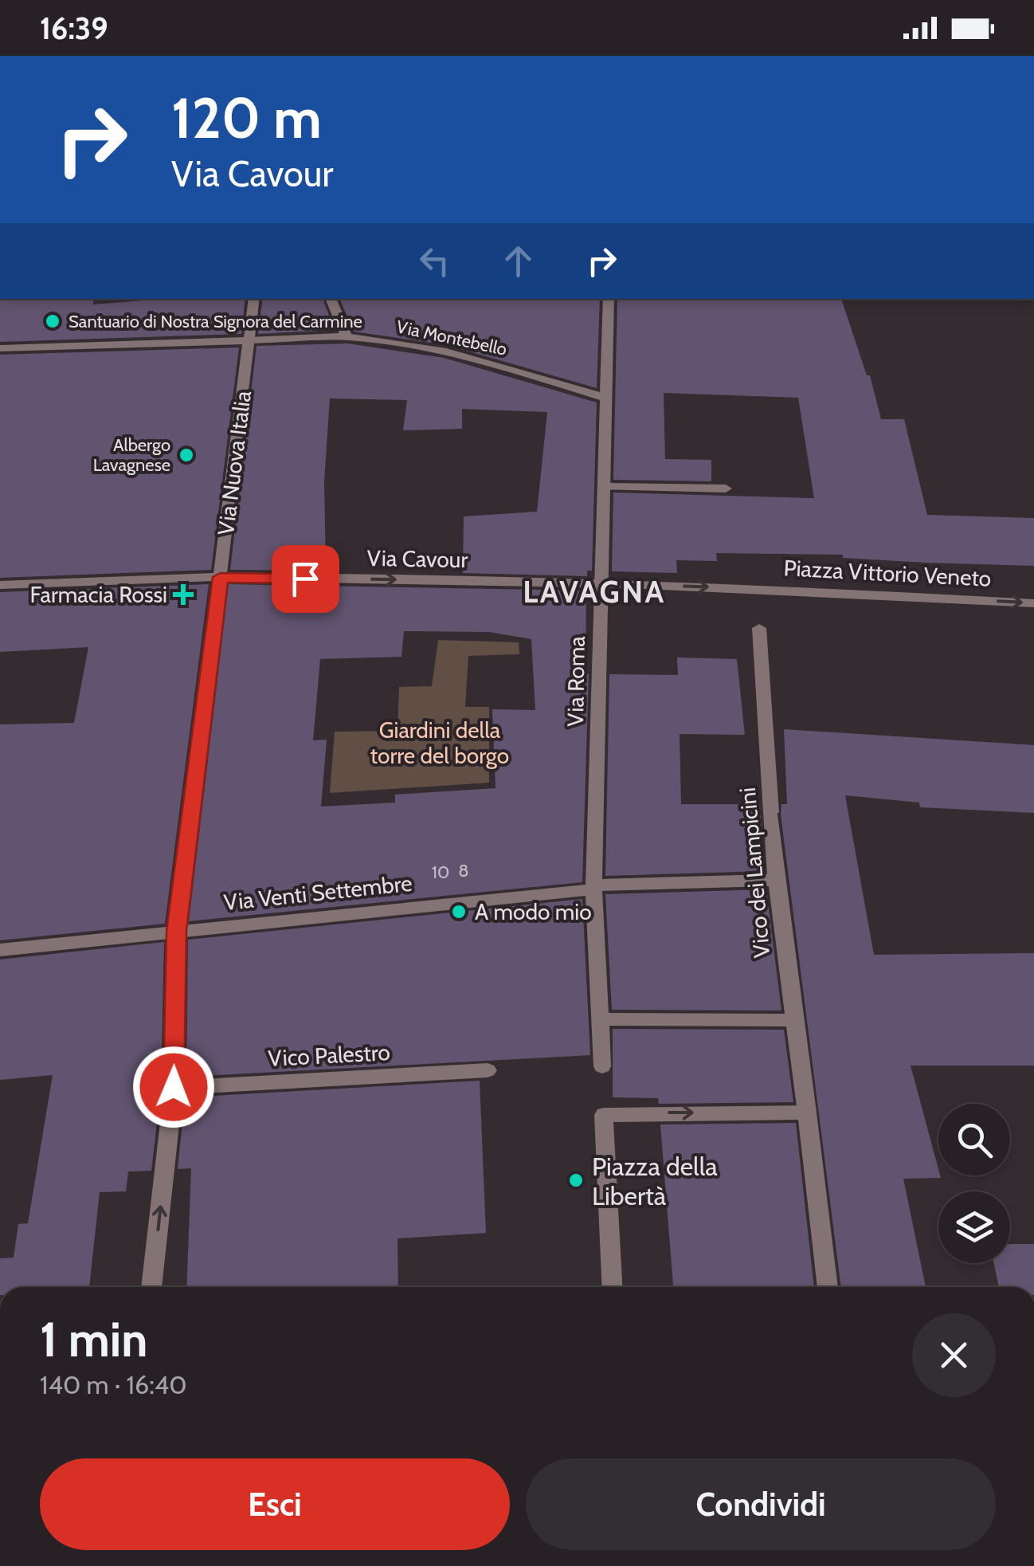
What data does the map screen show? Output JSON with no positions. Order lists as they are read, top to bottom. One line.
{"streets":{"street":["Via Montebello","Via Nuova Italia","Via Cavour","Piazza Vittorio Veneto","Via Roma","Vico dei Lampicini","Via Venti Settembre","Vico Palestro"]},"crossings":[["Via Montebello","Via Nuova Italia"],["Via Montebello","Via Roma"],["Via Nuova Italia","Via Cavour"],["Via Nuova Italia","Via Venti Settembre"],["Via Nuova Italia","Vico Palestro"],["Via Cavour","Piazza Vittorio Veneto"],["Via Cavour","Via Roma"],["Via Roma","Via Venti Settembre"],["Vico dei Lampicini","Via Venti Settembre"]],"one_way":["Via Cavour","Piazza Vittorio Veneto"],"districts":["LAVAGNA"],"parks":["Giardini della torre del borgo"],"places":{"other":["Santuario di Nostra Signora del Carmine","Albergo Lavagnese","A modo mio","Piazza della Libertà"],"health":["Farmacia Rossi"]},"house_numbers":["8","10"],"page":{"status":"16:39","turn":["120 m","Via Cavour"],"heading":["1 min","140 m · 16:40"],"buttons":["Esci","Condividi"]}}
